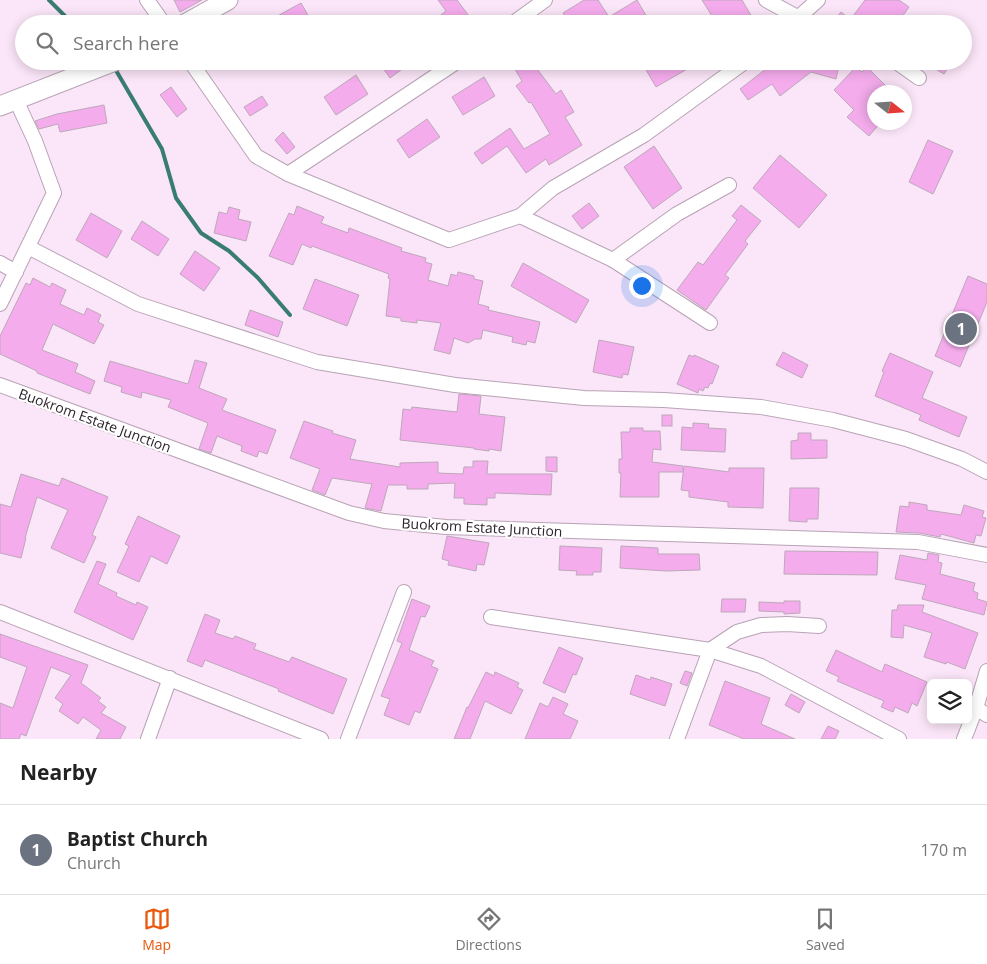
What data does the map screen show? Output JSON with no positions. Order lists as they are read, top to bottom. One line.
{"streets":{"street":["Buokrom Estate Junction"]},"north":"right","page":{"search":"Search here","pins":"1","heading":"Nearby","list":[{"mark":"1","name":"Baptist Church","note":"Church","value":"170 m"}],"nav":["Map","Directions","Saved"]}}
